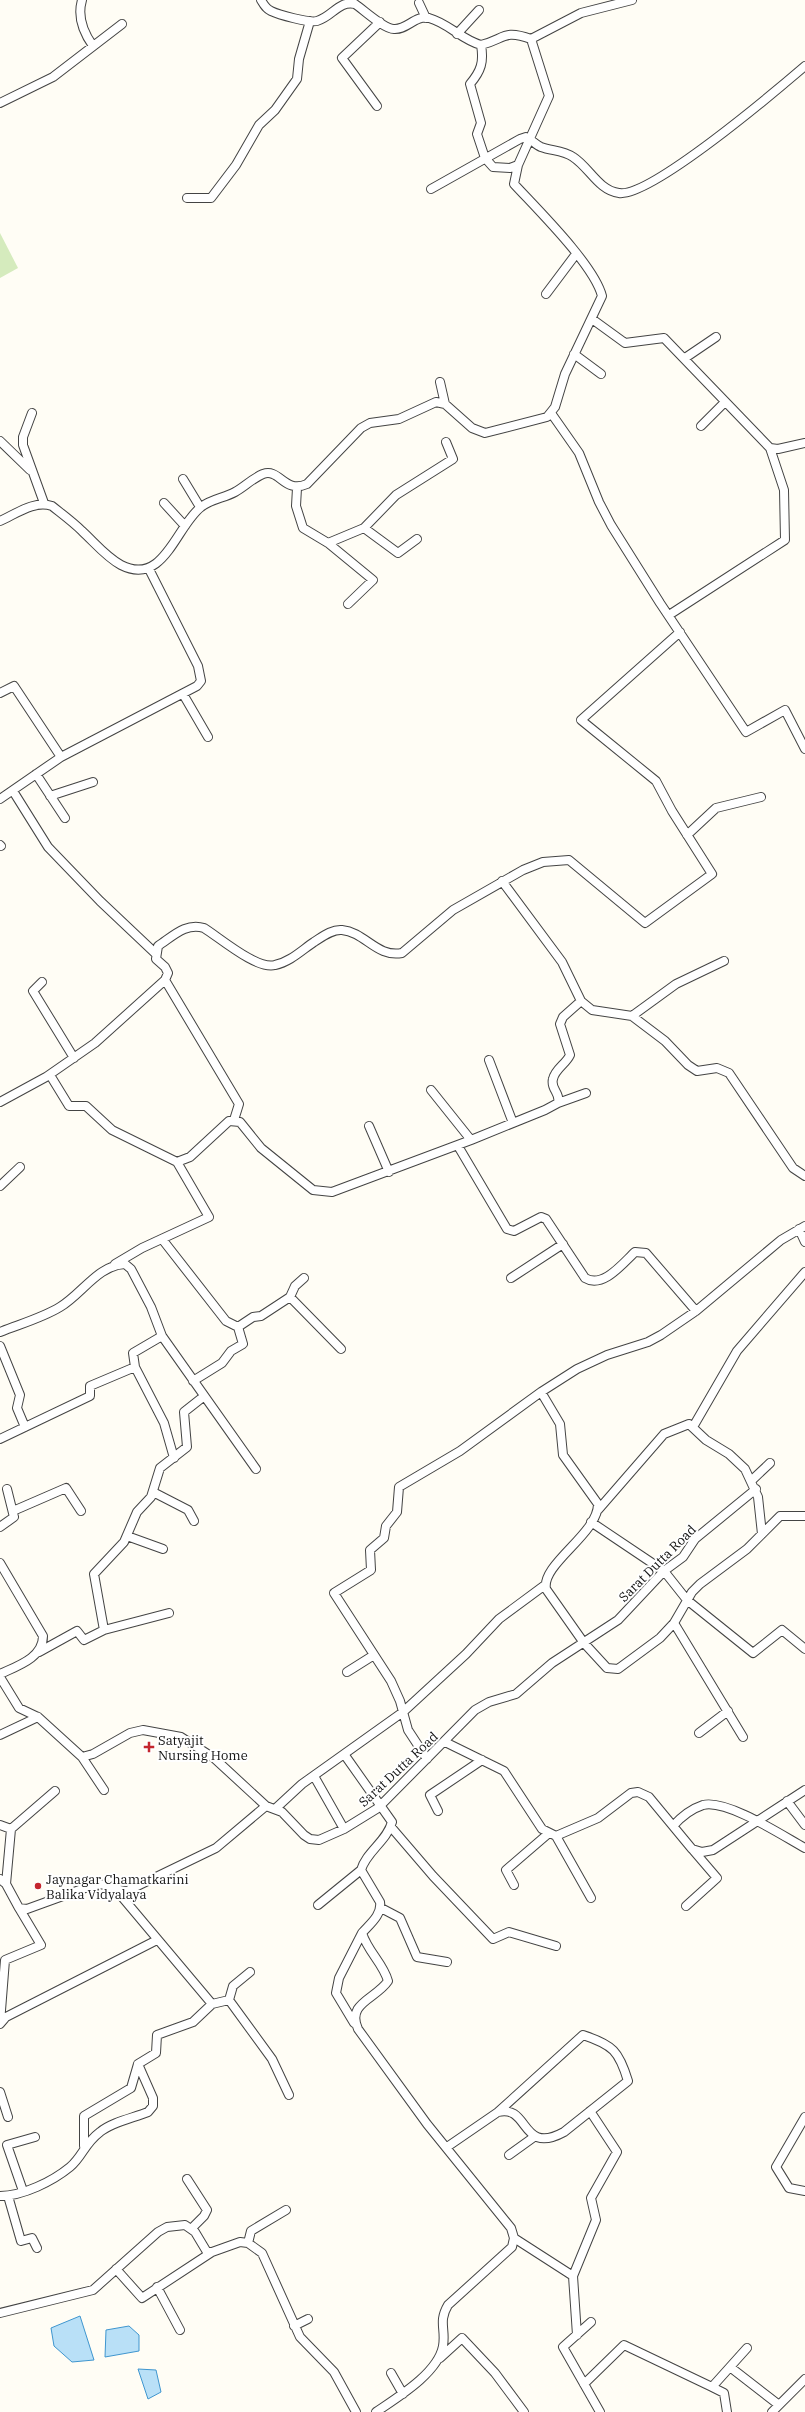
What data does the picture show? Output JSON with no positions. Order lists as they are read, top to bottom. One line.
{"streets":{"street":["Sarat Dutta Road"]},"places":{"health":["Satyajit Nursing Home"],"other":["Jaynagar Chamatkarini Balika Vidyalaya"]}}
